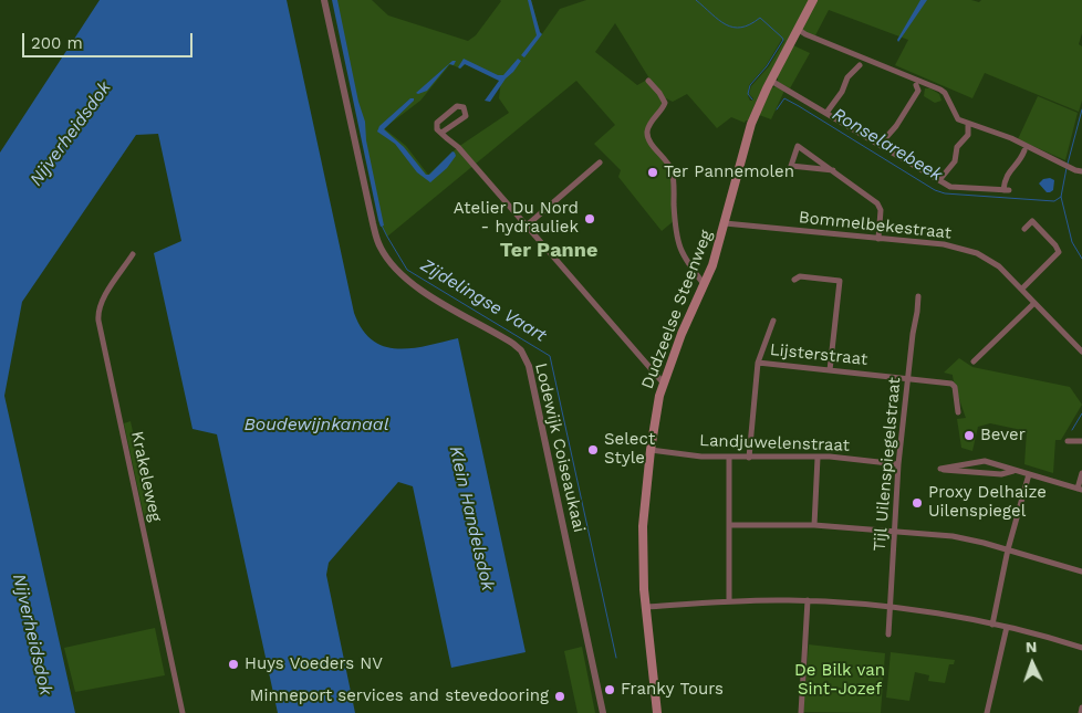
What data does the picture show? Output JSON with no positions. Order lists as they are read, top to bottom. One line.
{"streets":{"main road":["Dudzeelse Steenweg"],"street":["Bommelbekestraat","Lijsterstraat","Landjuwelenstraat","Lodewijk Coiseaukaai","Tijl Uilenspiegelstraat","Krakeleweg"]},"crossings":[["Bommelbekestraat","Dudzeelse Steenweg"],["Dudzeelse Steenweg","Landjuwelenstraat"],["Lijsterstraat","Tijl Uilenspiegelstraat"],["Landjuwelenstraat","Tijl Uilenspiegelstraat"]],"districts":["Ter Panne"],"water":["Nijverheidsdok","Ronselarebeek","Zijdelingse Vaart","Boudewijnkanaal","Klein Handelsdok"],"parks":["De Bilk van Sint-Jozef"],"places":["Ter Pannemolen","Atelier Du Nord - hydrauliek","Bever","Select Style","Proxy Delhaize Uilenspiegel","Huys Voeders NV","Franky Tours","Minneport services and stevedooring"],"scale_bar":"200 m","north":"top"}
